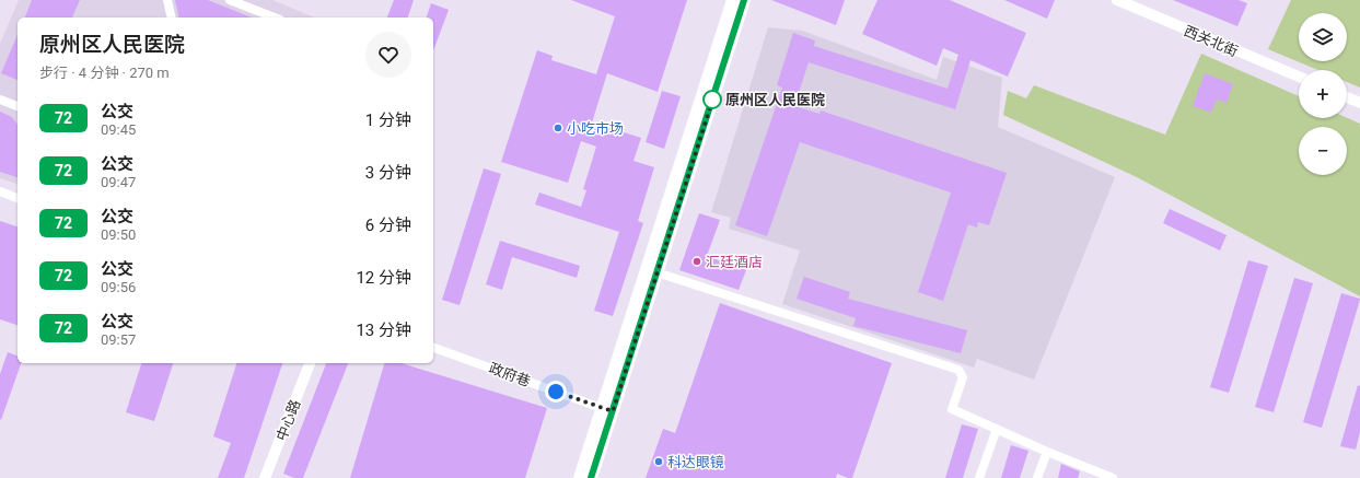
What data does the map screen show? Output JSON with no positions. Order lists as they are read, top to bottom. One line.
{"streets":{"street":["西关北街","政府巷","中心路"]},"places":["原州区人民医院","小吃市场","汇廷酒店","科达眼镜"],"lines":["bus line 72"],"page":{"map_buttons":["+","−"],"heading":["原州区人民医院","步行 · 4 分钟 · 270 m"],"list":[{"mark":"72","name":"公交","note":"09:45","value":"1 分钟"},{"mark":"72","name":"公交","note":"09:47","value":"3 分钟"},{"mark":"72","name":"公交","note":"09:50","value":"6 分钟"},{"mark":"72","name":"公交","note":"09:56","value":"12 分钟"},{"mark":"72","name":"公交","note":"09:57","value":"13 分钟"}]}}
